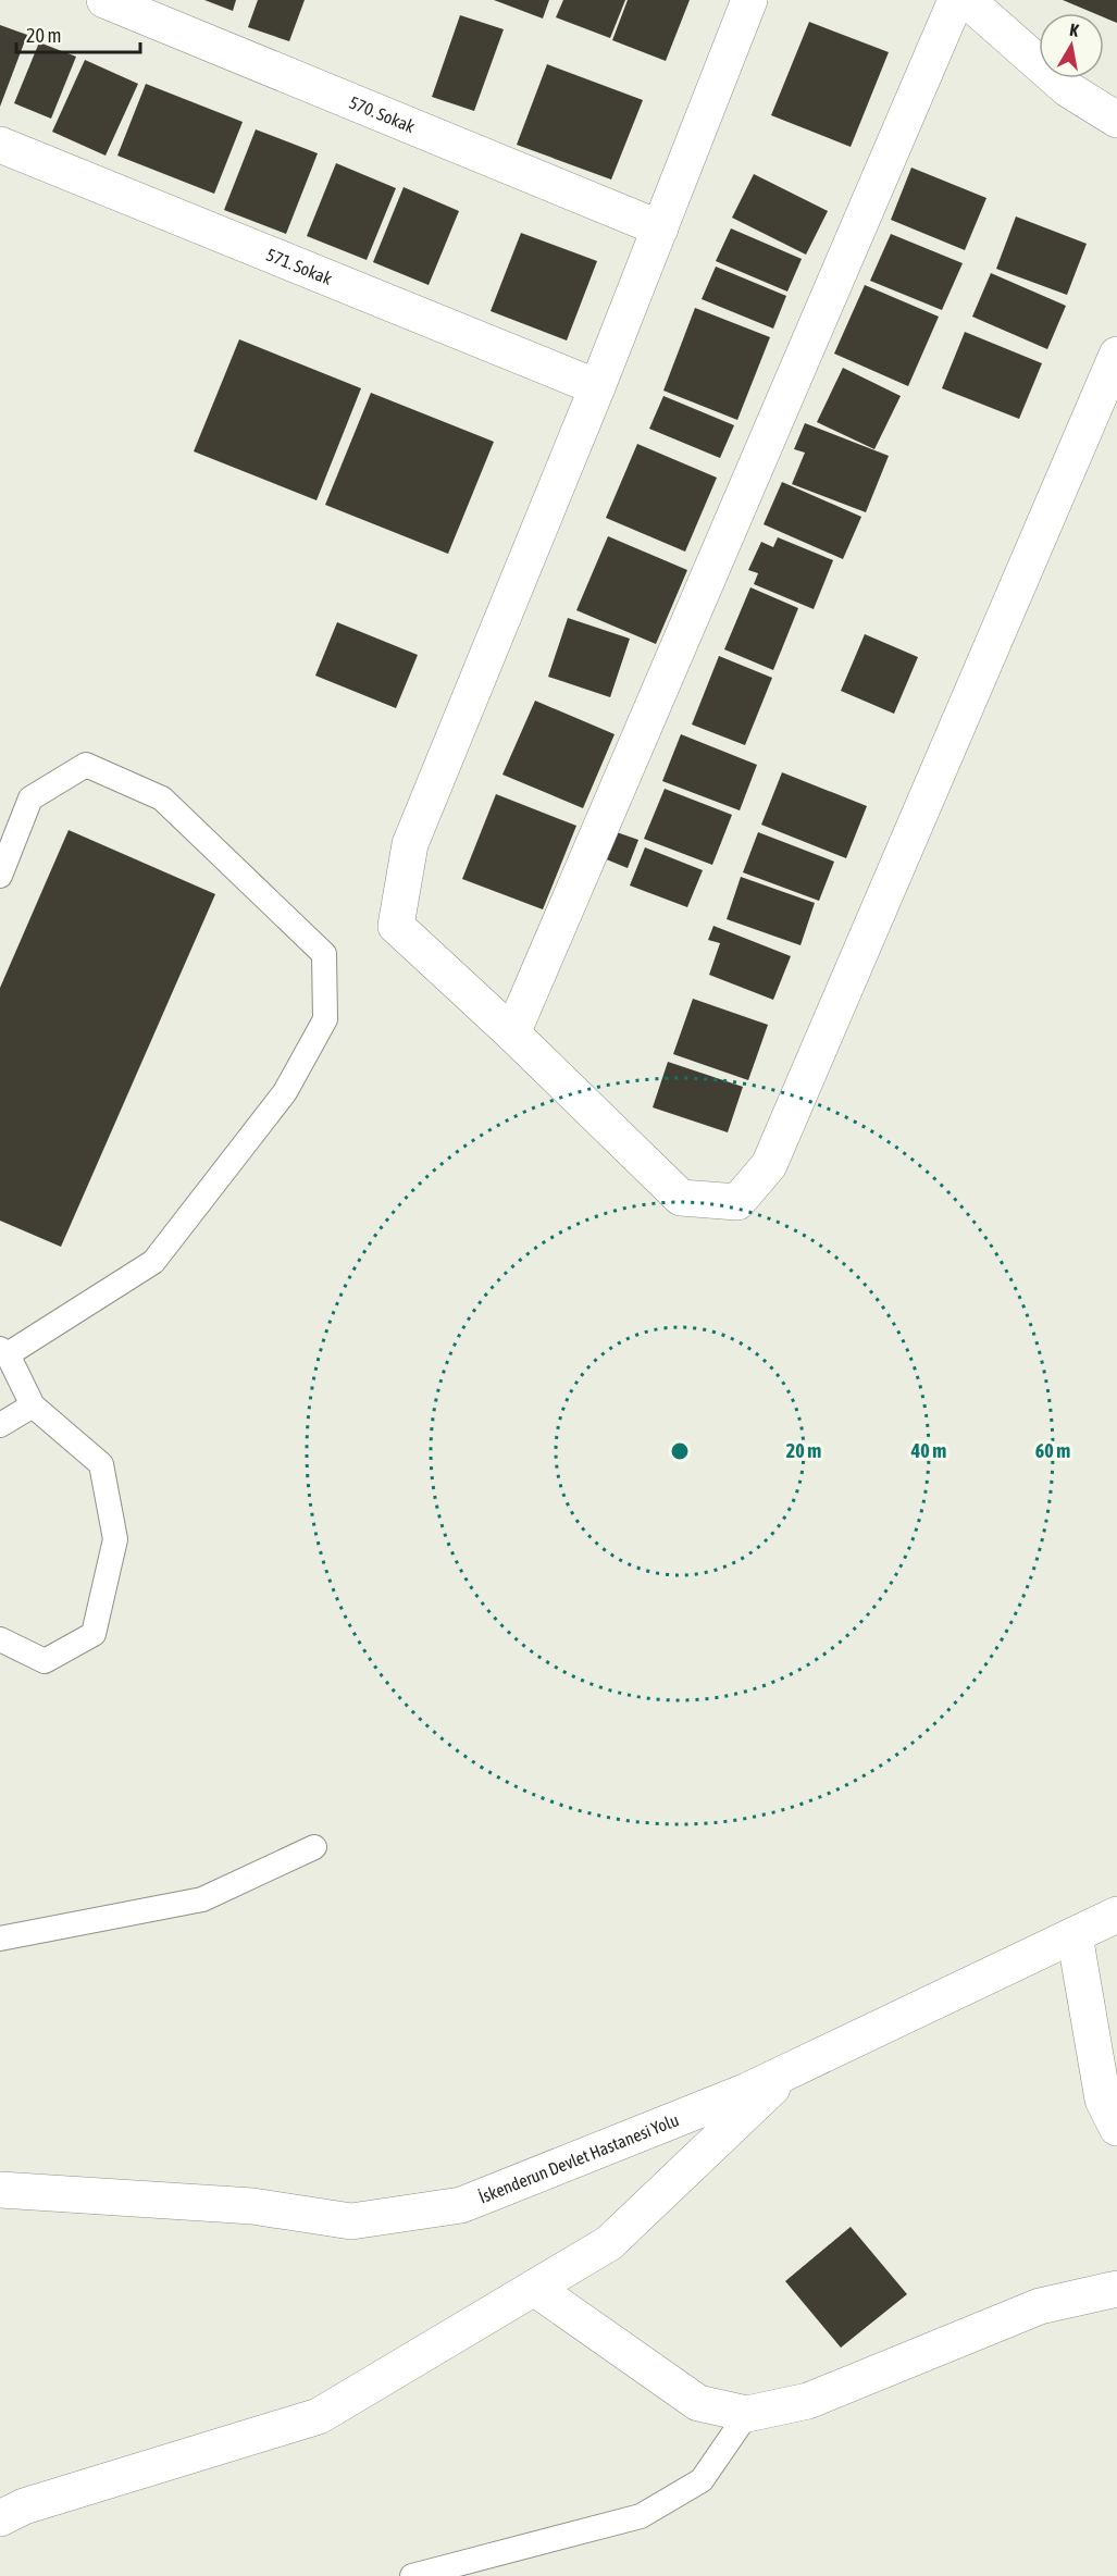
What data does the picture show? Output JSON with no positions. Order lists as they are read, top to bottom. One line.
{"streets":{"street":["570. Sokak","571. Sokak","İskenderun Devlet Hastanesi Yolu"]},"scale_bar":"20 m","north":"top","rings":["20 m","40 m","60 m"]}
